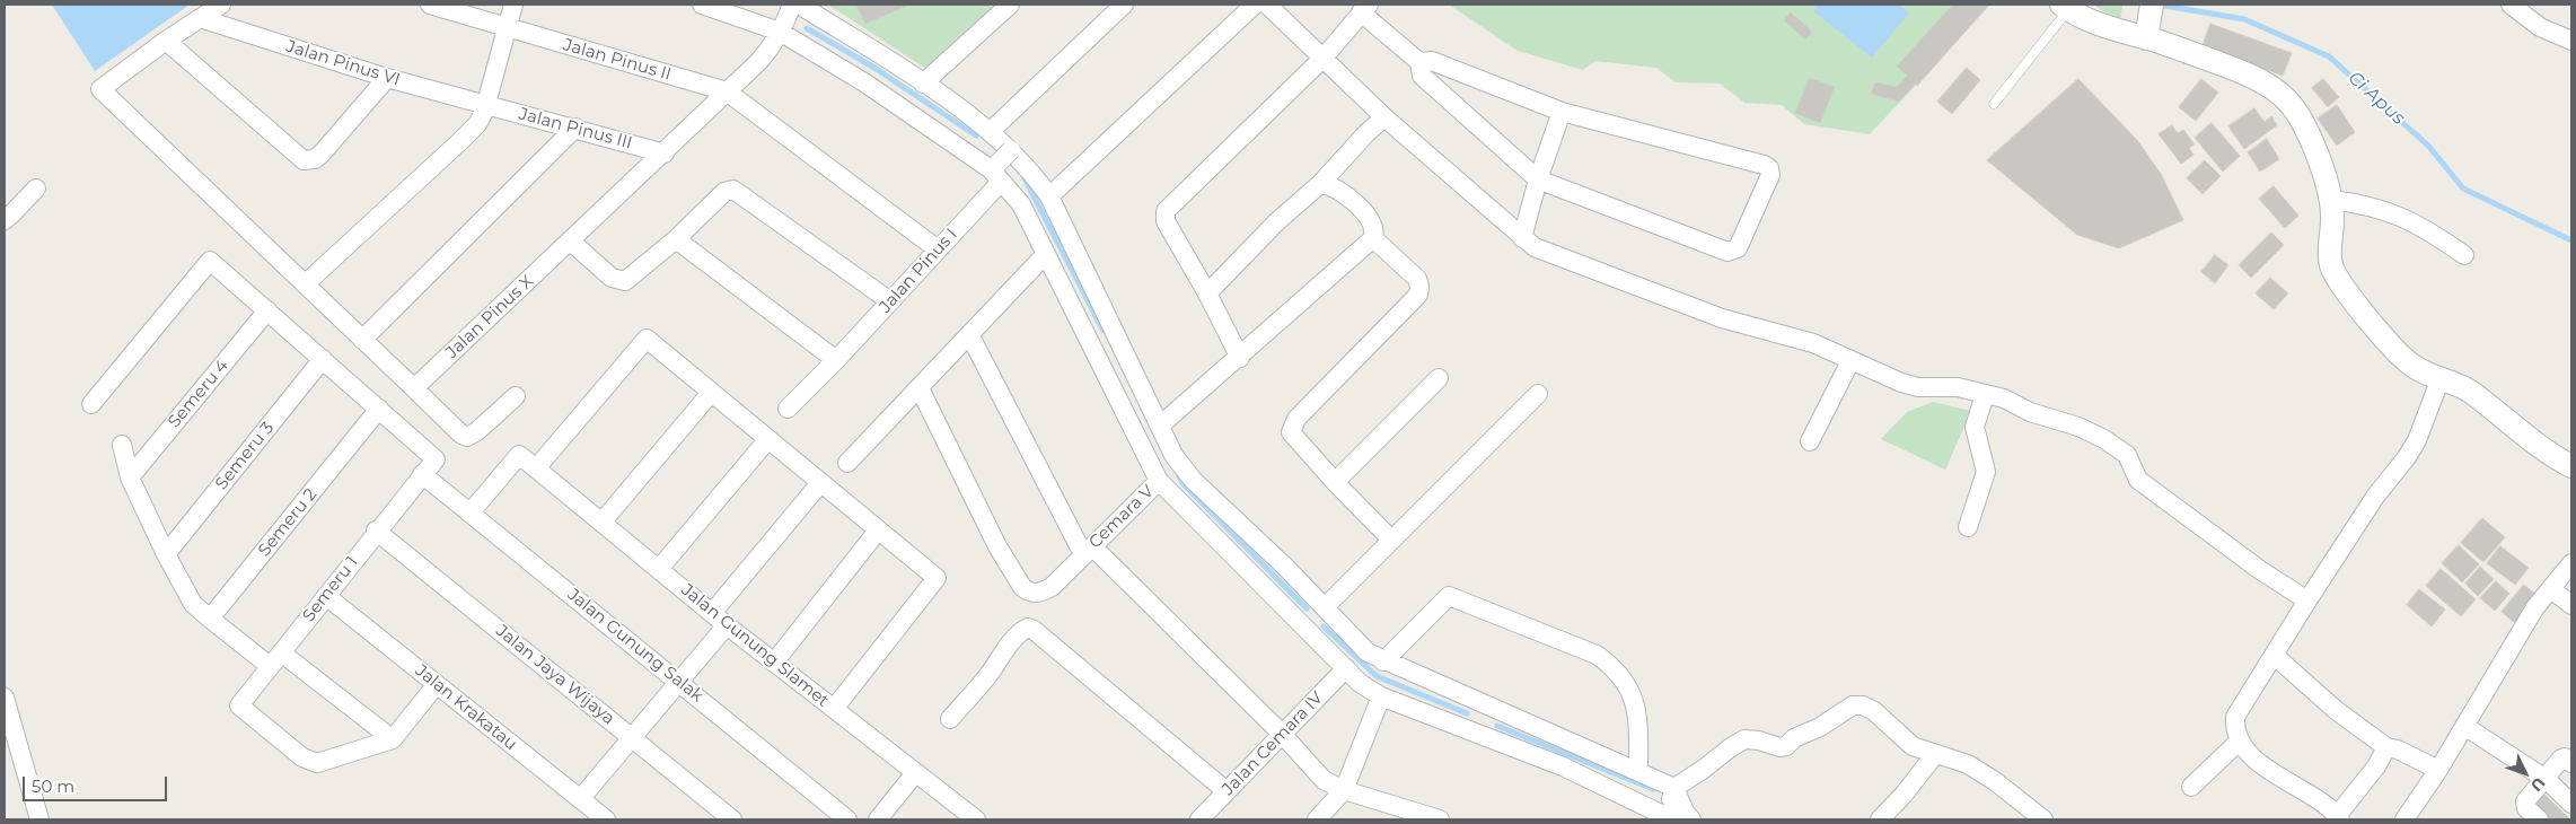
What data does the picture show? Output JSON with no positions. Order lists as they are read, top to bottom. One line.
{"streets":{"street":["Jalan Pinus II","Jalan Pinus VI","Jalan Pinus III","Jalan Pinus I","Jalan Pinus X","Semeru 4","Semeru 3","Cemara V","Semeru 2","Semeru 1","Jalan Gunung Salak","Jalan Gunung Slamet","Jalan Jaya Wijaya","Jalan Krakatau","Jalan Cemara IV"]},"crossings":[["Jalan Pinus II","Jalan Pinus X"],["Jalan Pinus VI","Jalan Pinus III"],["Jalan Pinus III","Jalan Pinus X"],["Semeru 2","Semeru 1"],["Semeru 1","Jalan Gunung Salak"],["Semeru 1","Jalan Jaya Wijaya"],["Semeru 1","Jalan Krakatau"],["Jalan Gunung Salak","Jalan Gunung Slamet"]],"water":["Ci Apus"],"scale_bar":"50 m","north":"bottom right"}
